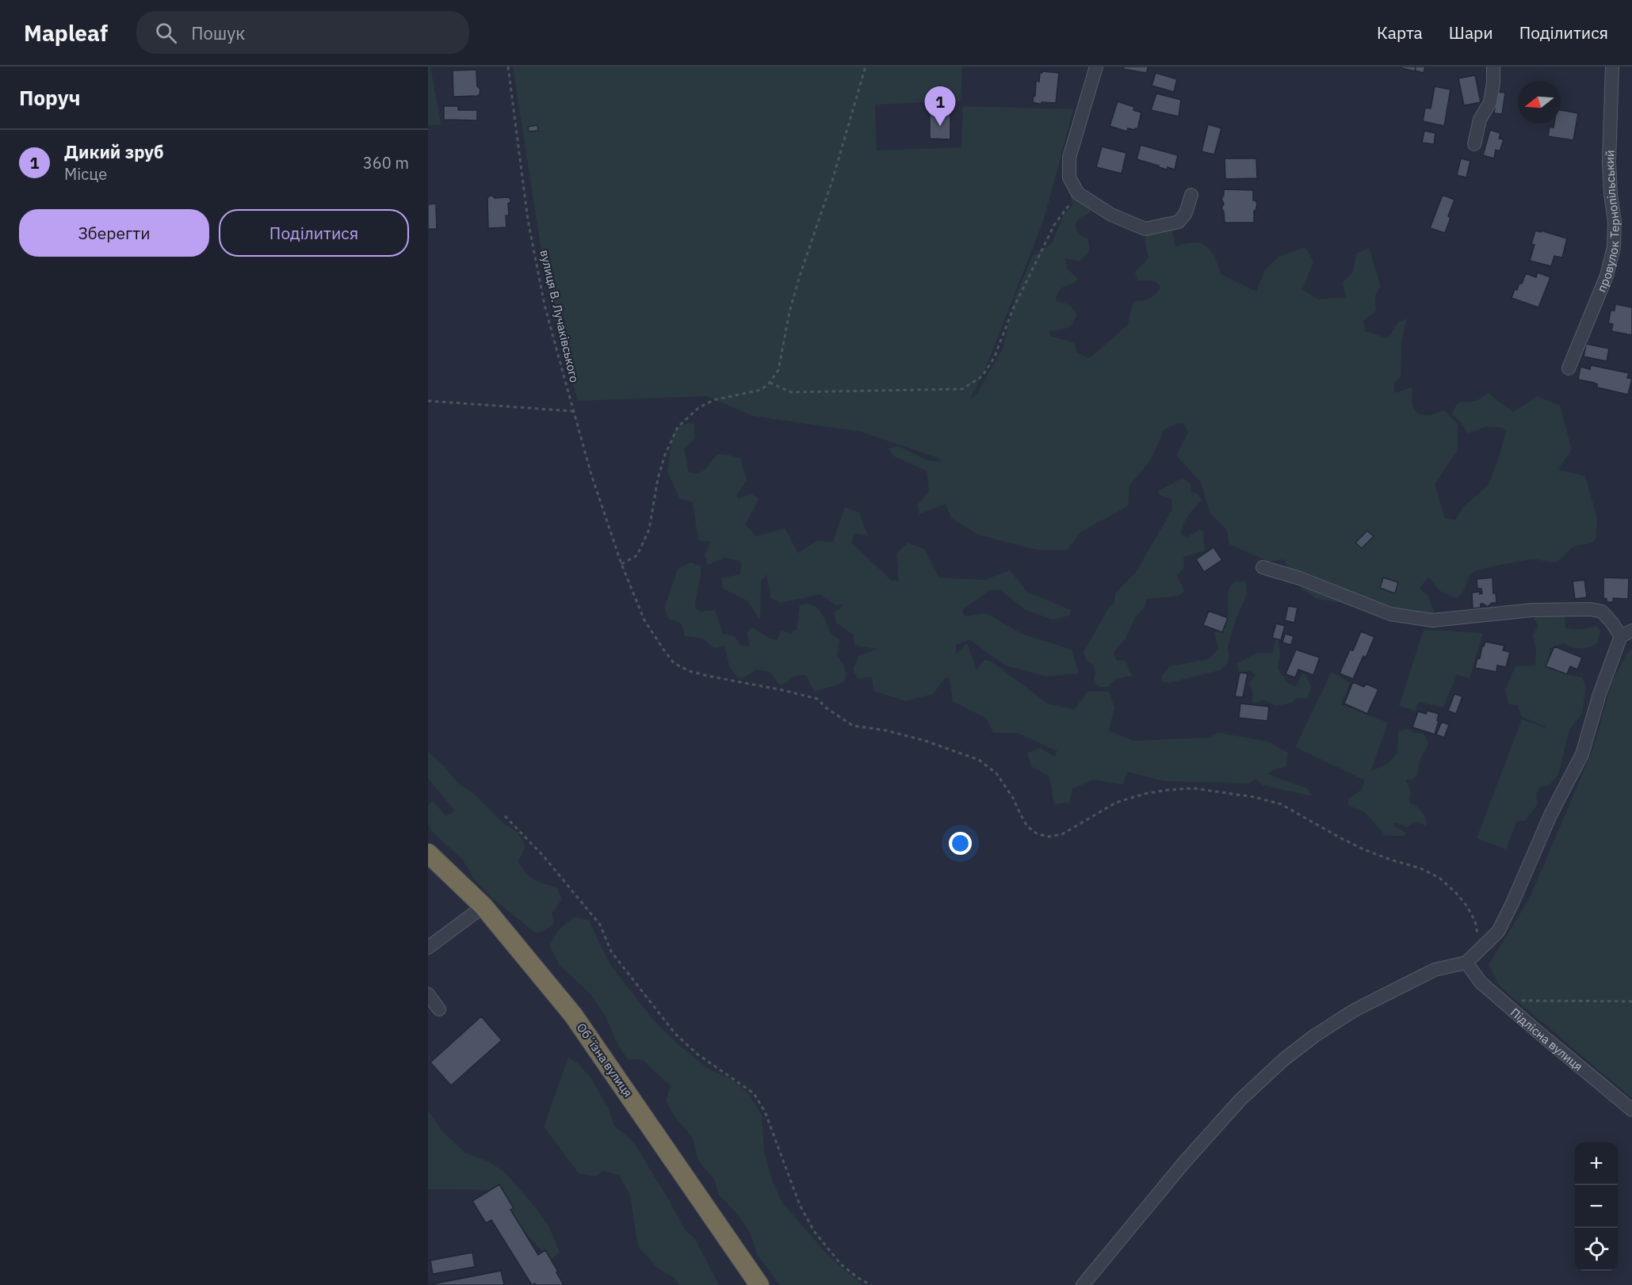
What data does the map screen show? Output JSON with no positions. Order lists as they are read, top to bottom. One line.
{"streets":{"highway":["Обʼїзна вулиця"],"street":["провулок Тернопільський","Підлісна вулиця"],"path":["вулиця В. Лучаківського"]},"north":"left","page":{"header":"Mapleaf","search":"Пошук","nav":["Карта","Шари","Поділитися"],"heading":"Поруч","pins":"1","list":[{"mark":"1","name":"Дикий зруб","note":"Місце","value":"360 m"}],"buttons":["Зберегти","Поділитися"],"map_buttons":["+","−"]}}
